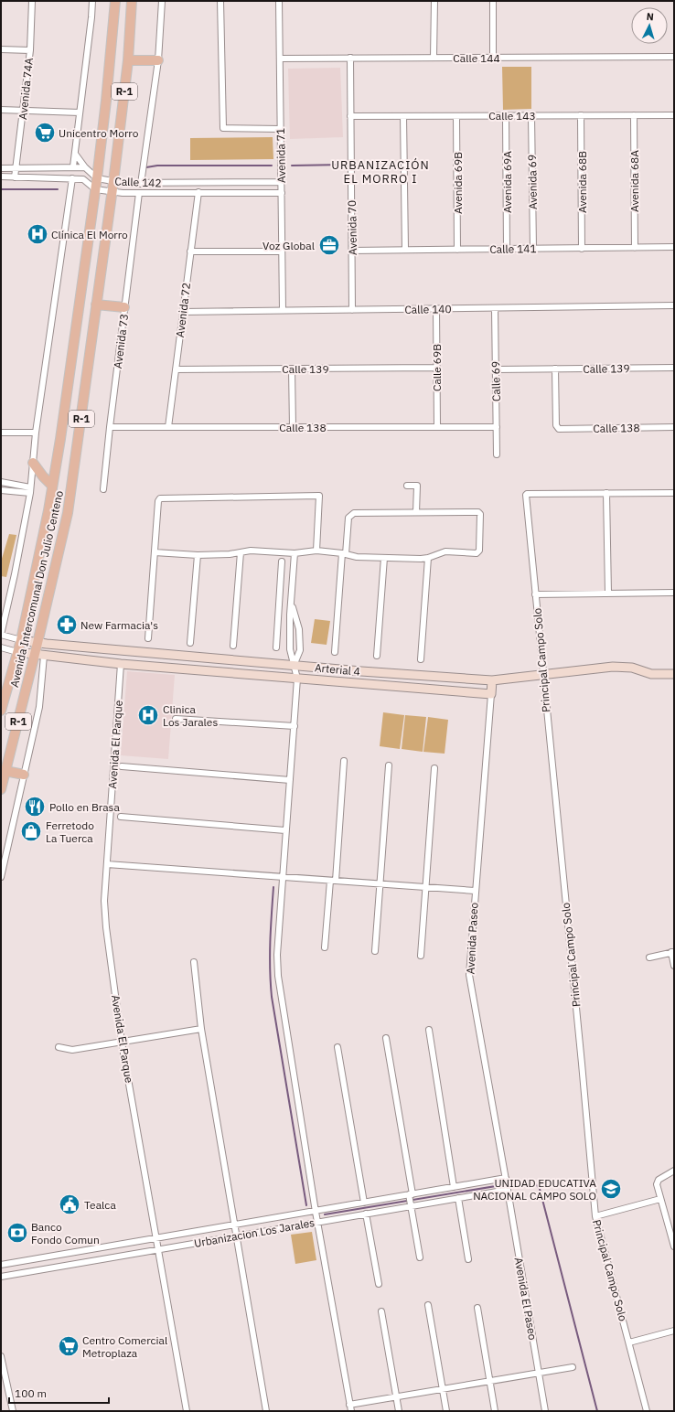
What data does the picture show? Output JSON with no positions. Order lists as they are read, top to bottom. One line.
{"streets":{"main road":["R-1","Avenida Intercomunal Don Julio Centeno"],"street":["Calle 144","Avenida 74A","Calle 143","Avenida 71","Avenida 68A","Calle 142","Avenida 69A","Avenida 69","Avenida 68B","Avenida 69B","Avenida 70","Calle 141","Calle 140","Avenida 72","Avenida 73","Calle 69B","Calle 139","Calle 69","Calle 138","Principal Campo Solo","Arterial 4","Avenida El Parque","Avenida Paseo","Urbanizacion Los Jarales","Avenida El Paseo"]},"crossings":[["Calle 144","Avenida 71"],["Calle 144","Avenida 70"],["Avenida 74A","Calle 142"],["Calle 143","Avenida 68A"],["Calle 143","Avenida 69A"],["Calle 143","Avenida 69"],["Calle 143","Avenida 68B"],["Calle 143","Avenida 69B"],["Calle 143","Avenida 70"],["Avenida 71","Calle 142"],["Avenida 71","Calle 140"],["Avenida 68A","Calle 141"],["Calle 142","Avenida 72"],["Calle 142","Avenida 73"],["Calle 142","Avenida Intercomunal Don Julio Centeno"],["Avenida 69A","Calle 141"],["Avenida 69","Calle 141"],["Avenida 68B","Calle 141"],["Avenida 69B","Calle 141"],["Avenida 70","Calle 141"],["Avenida 70","Calle 140"],["Calle 140","Avenida 72"],["Calle 140","Calle 69B"],["Calle 140","Calle 69"],["Avenida 72","Calle 139"],["Avenida 72","Calle 138"],["Avenida 73","Calle 138"],["Calle 69B","Calle 139"],["Calle 69B","Calle 138"],["Calle 139","Calle 69"],["Calle 139","Calle 138"],["Calle 69","Calle 138"],["Avenida Intercomunal Don Julio Centeno","Arterial 4"],["Principal Campo Solo","Arterial 4"],["Arterial 4","Avenida El Parque"],["Arterial 4","Avenida Paseo"],["Avenida El Parque","Urbanizacion Los Jarales"],["Avenida Paseo","Urbanizacion Los Jarales"],["Avenida Paseo","Avenida El Paseo"],["Urbanizacion Los Jarales","Avenida El Paseo"]],"districts":["URBANIZACIÓN EL MORRO I"],"places":{"supermarket":["Unicentro Morro","Centro Comercial Metroplaza"],"hospital":["Clínica El Morro","Clinica Los Jarales"],"office":["Voz Global"],"pharmacy":["New Farmacia's"],"restaurant":["Pollo en Brasa"],"shop":["Ferretodo La Tuerca"],"school or university":["UNIDAD EDUCATIVA NACIONAL CAMPO SOLO"],"public building":["Tealca"],"bank":["Banco Fondo Comun"]},"scale_bar":"100 m","north":"top"}
